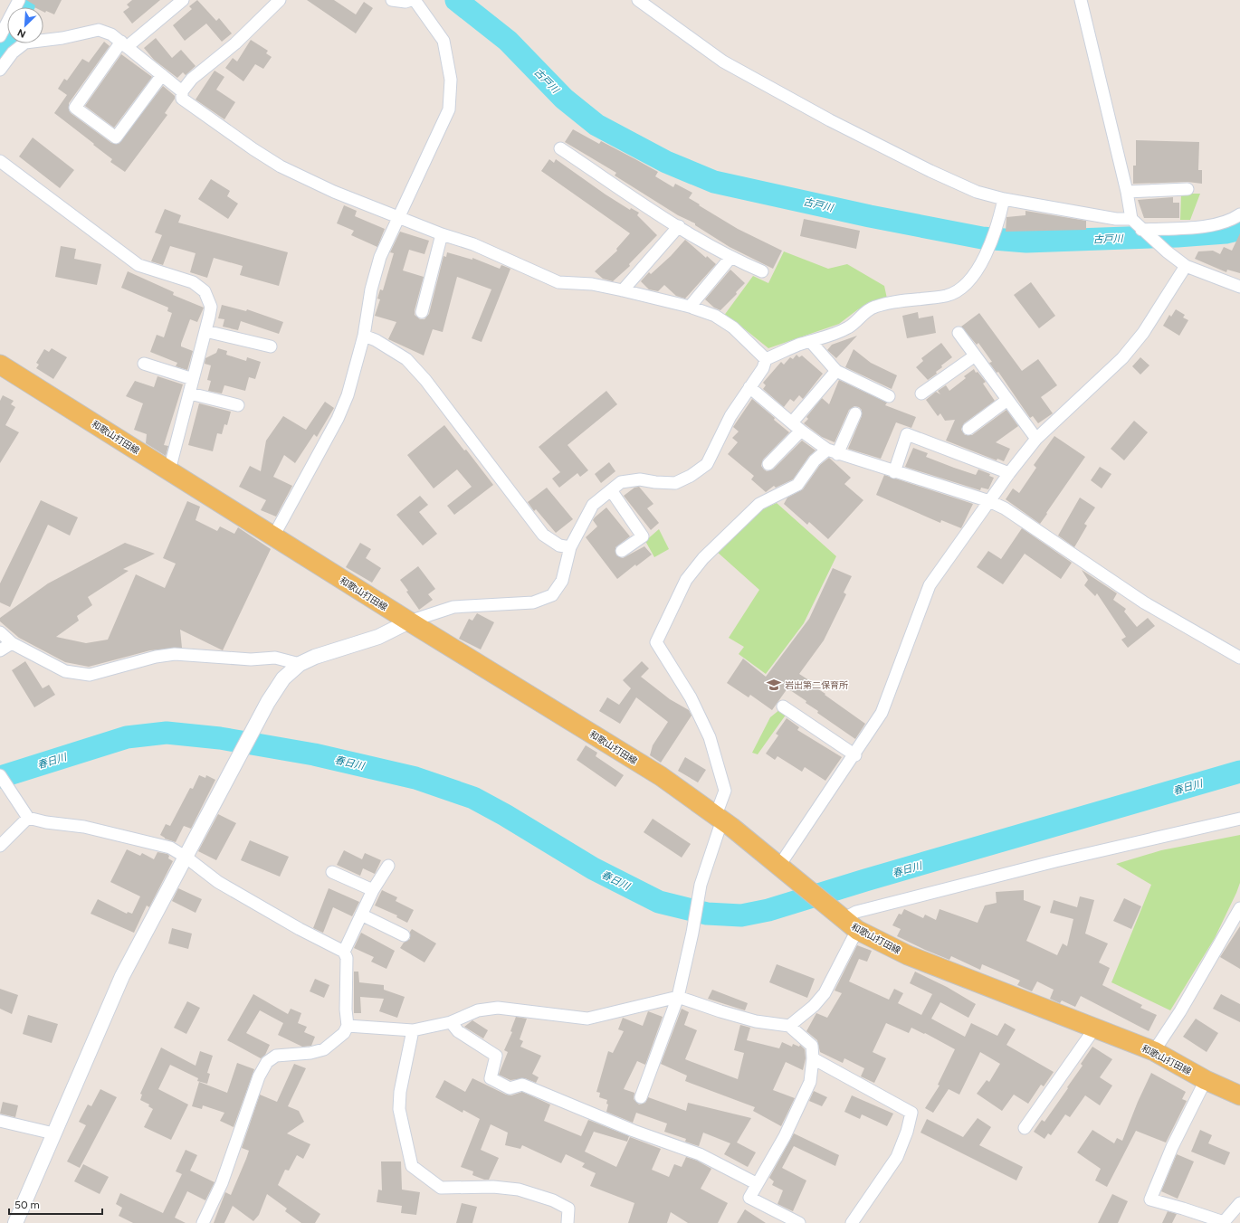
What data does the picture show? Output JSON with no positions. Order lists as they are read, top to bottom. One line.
{"streets":{"main road":["和歌山打田線"]},"water":["古戸川","春日川"],"places":{"school or university":["岩出第二保育所"]},"scale_bar":"50 m","north":"bottom left"}
